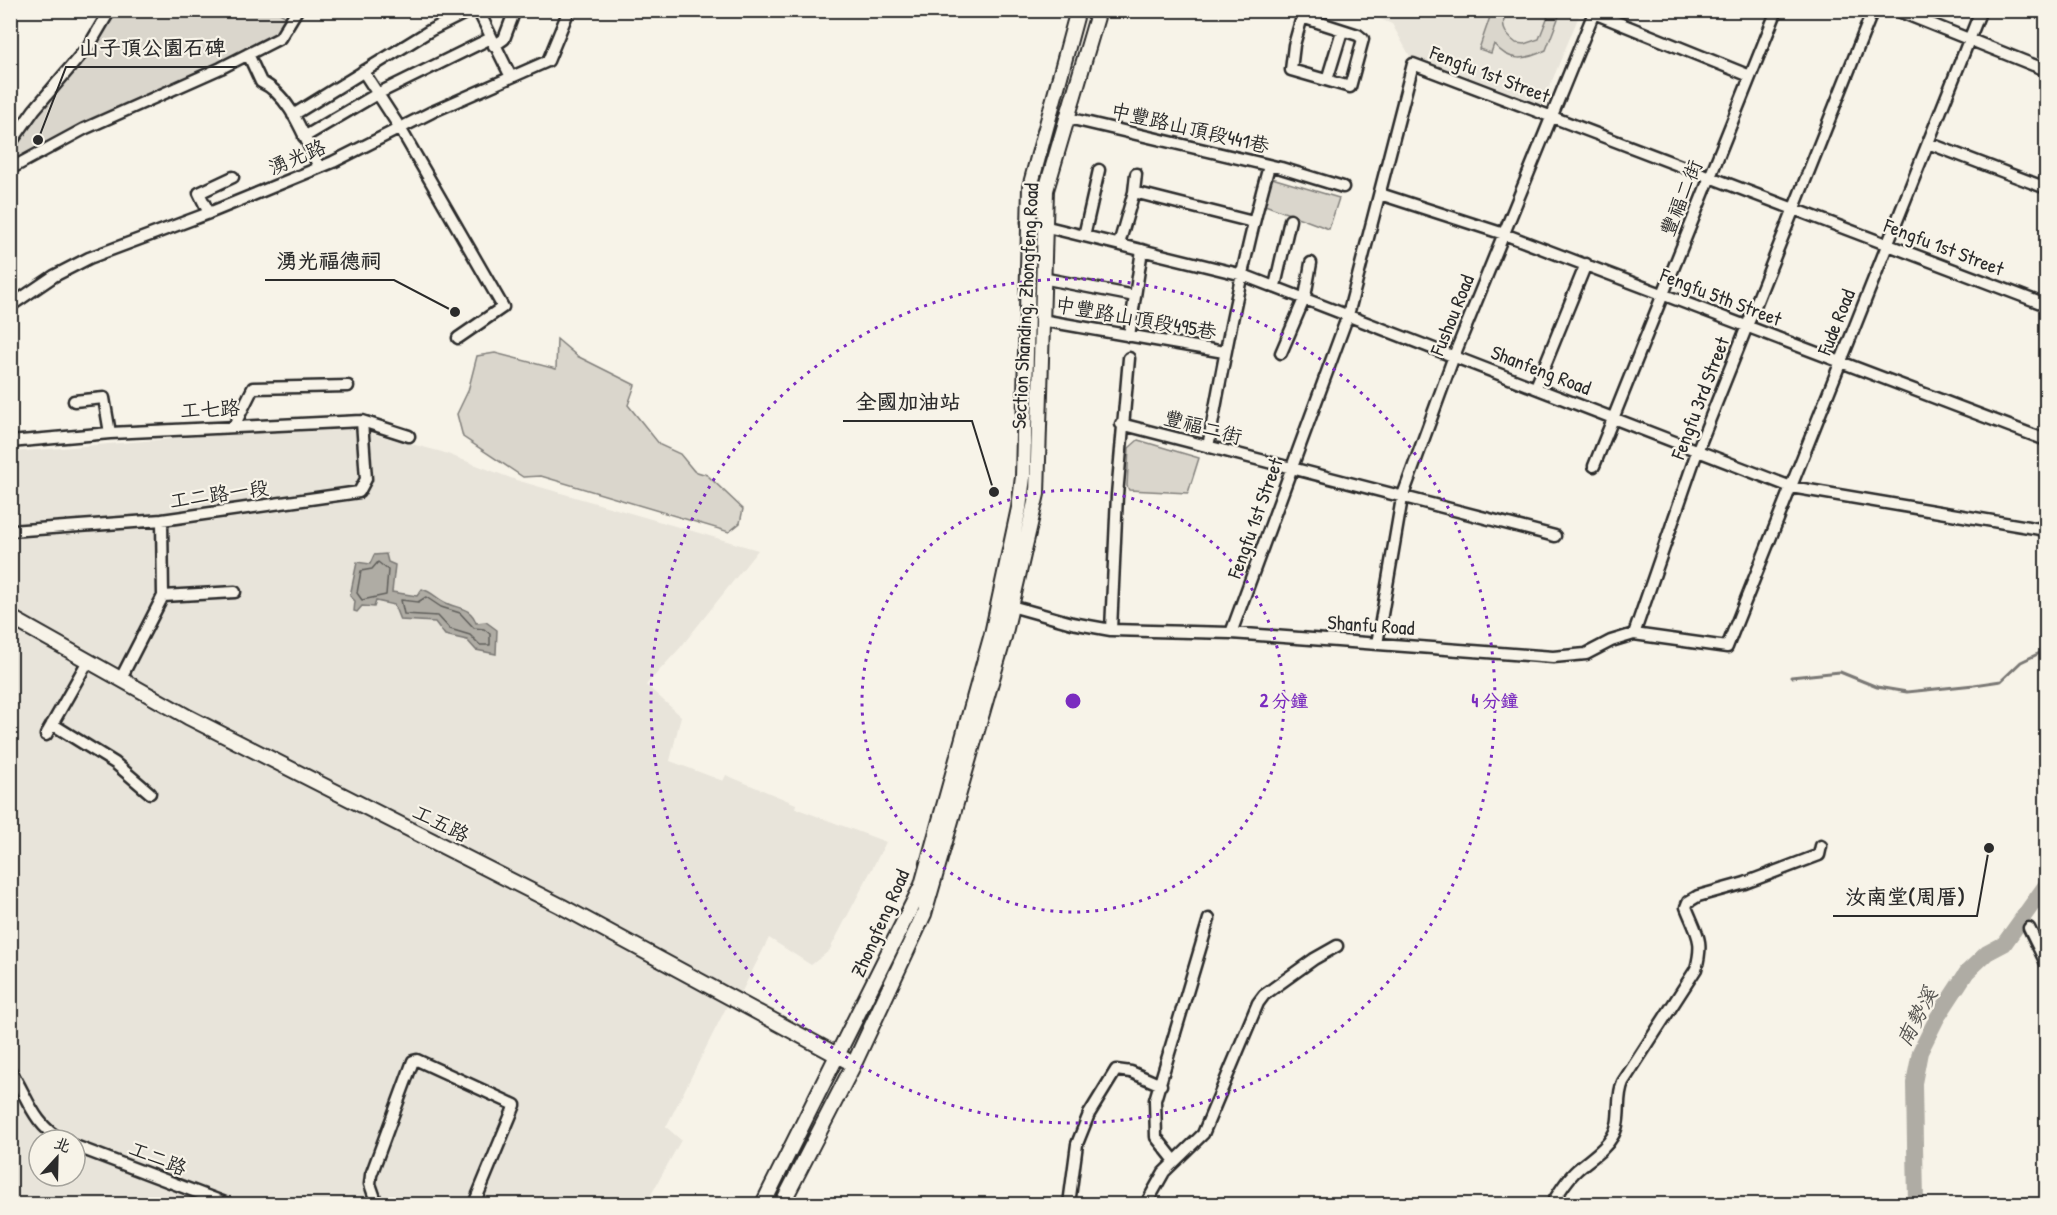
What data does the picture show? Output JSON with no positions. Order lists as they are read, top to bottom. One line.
{"streets":{"main road":["Section Shanding, Zhongfeng Road","工五路","Zhongfeng Road"],"street":["Fengfu 1st Street","中豐路山頂段441巷","湧光路","豐福二街","Fengfu 5th Street","Fushou Road","中豐路山頂段495巷","Fude Road","Shanfeng Road","Fengfu 3rd Street","工七路","工二路一段","Shanfu Road","工二路"]},"crossings":[["Fengfu 1st Street","豐福二街"],["Fengfu 1st Street","Fengfu 5th Street"],["Fengfu 1st Street","Fushou Road"],["Fengfu 1st Street","Fude Road"],["Fengfu 1st Street","Shanfeng Road"],["Fengfu 1st Street","Fengfu 3rd Street"],["Fengfu 1st Street","Shanfu Road"],["中豐路山頂段441巷","Section Shanding, Zhongfeng Road"],["豐福二街","Fengfu 5th Street"],["豐福二街","Fushou Road"],["豐福二街","Shanfeng Road"],["Fengfu 5th Street","Fushou Road"],["Fengfu 5th Street","Fude Road"],["Fengfu 5th Street","Fengfu 3rd Street"],["Section Shanding, Zhongfeng Road","中豐路山頂段495巷"],["Section Shanding, Zhongfeng Road","Shanfeng Road"],["Section Shanding, Zhongfeng Road","Shanfu Road"],["Section Shanding, Zhongfeng Road","Zhongfeng Road"],["Fushou Road","Shanfeng Road"],["Fushou Road","Shanfu Road"],["Fude Road","Shanfeng Road"],["Fude Road","Shanfu Road"],["Shanfeng Road","Fengfu 3rd Street"],["Fengfu 3rd Street","Shanfu Road"],["工七路","工二路一段"],["Shanfu Road","Zhongfeng Road"],["工五路","Zhongfeng Road"]],"water":["南勢溪"],"places":["山子頂公園石碑","湧光福德祠","全國加油站","汝南堂(周厝)"],"north":"top","rings":["2 分鐘","4 分鐘"]}
